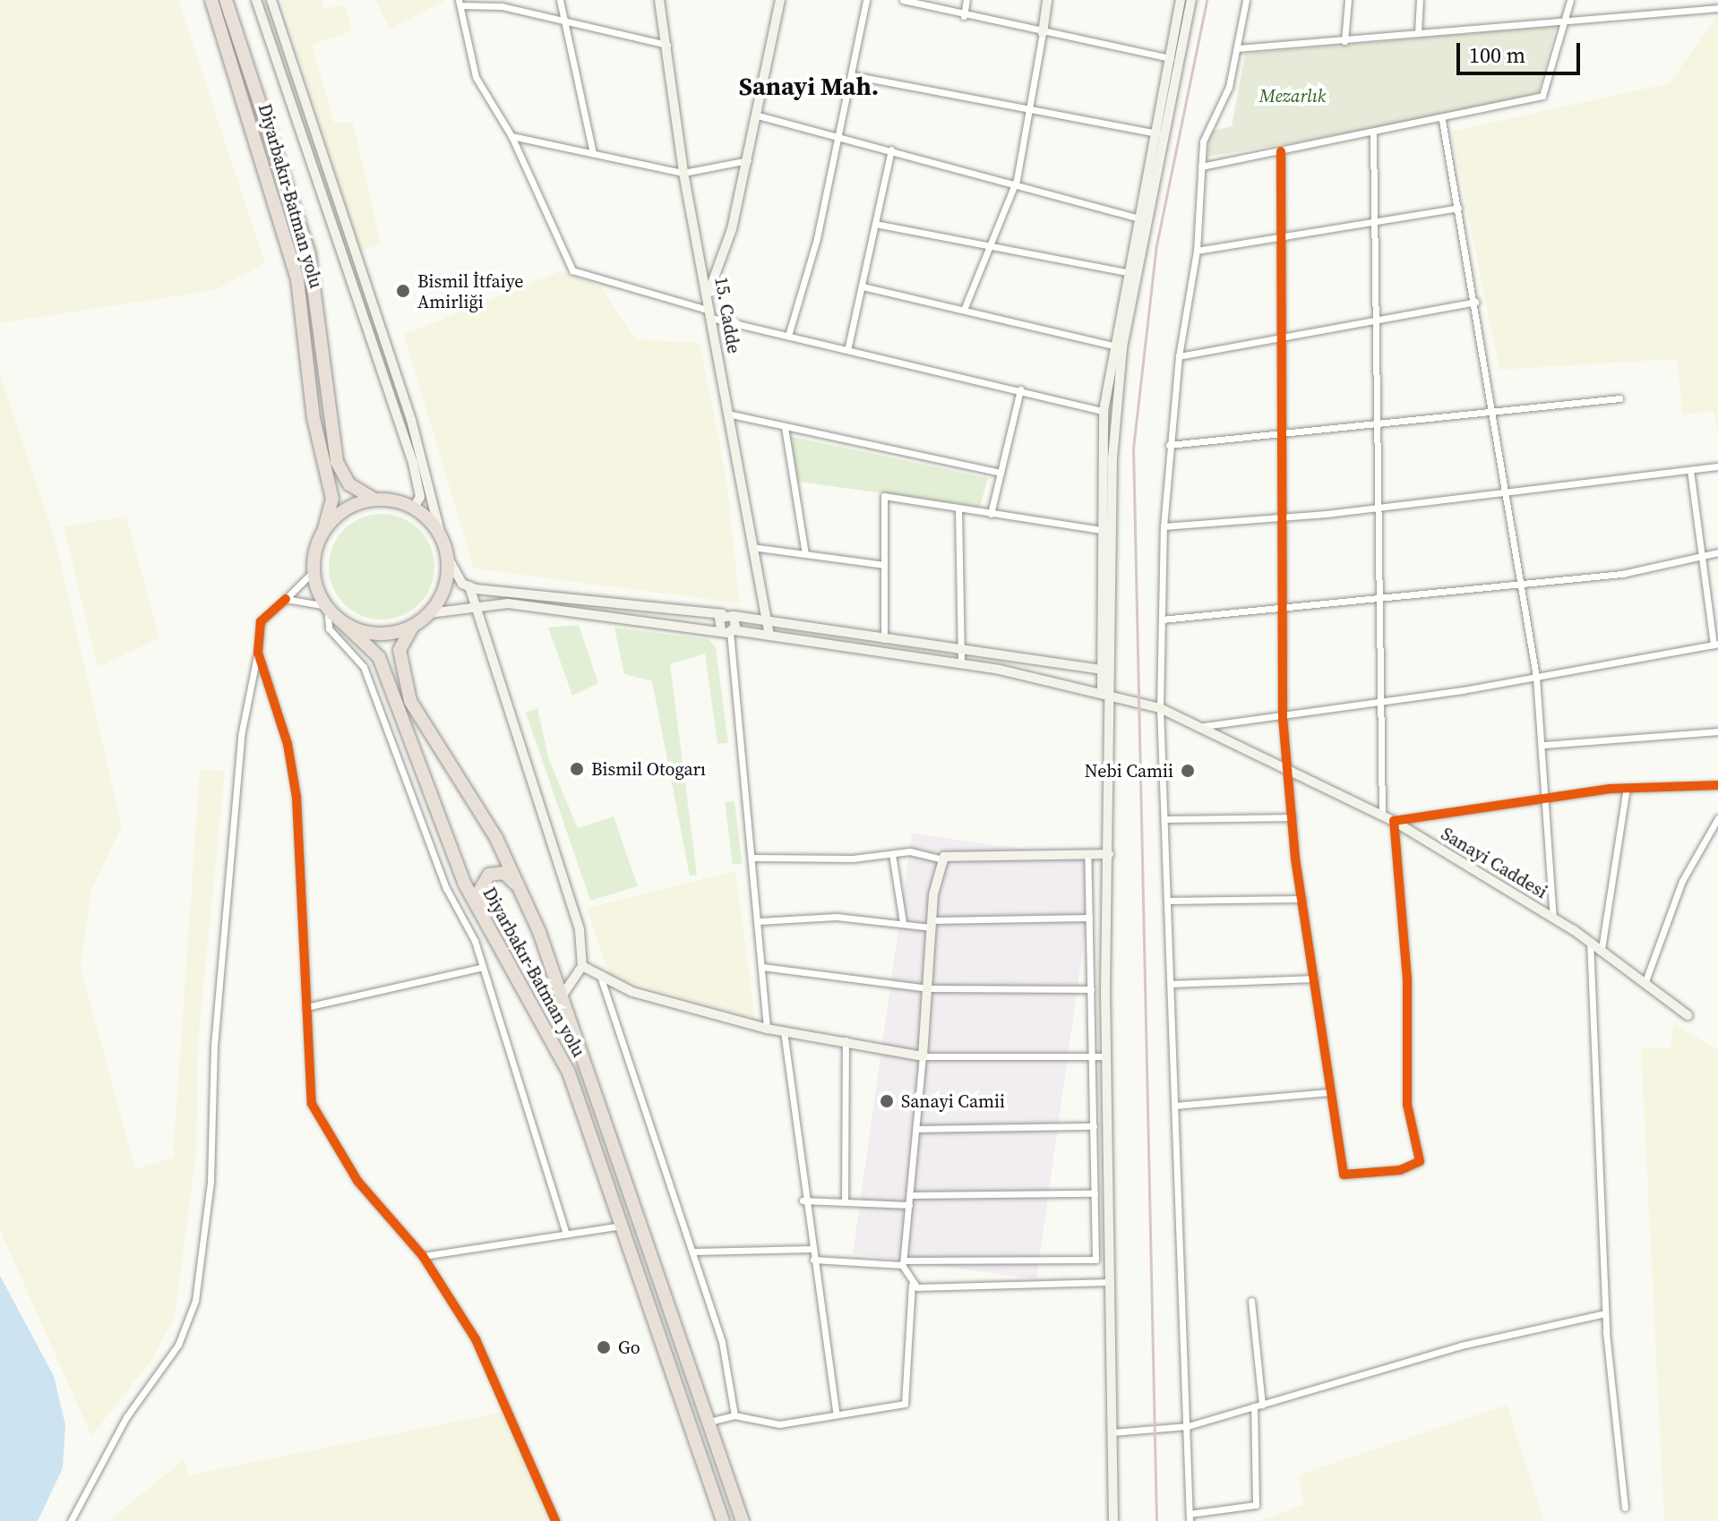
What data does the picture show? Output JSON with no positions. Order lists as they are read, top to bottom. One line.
{"streets":{"highway":["Diyarbakır-Batman yolu"],"street":["15. Cadde","Sanayi Caddesi"]},"crossings":[["Diyarbakır-Batman yolu","Sanayi Caddesi"],["15. Cadde","Sanayi Caddesi"]],"districts":["Sanayi Mah."],"parks":["Mezarlık"],"places":["Bismil İtfaiye Amirliği","Bismil Otogarı","Nebi Camii","Sanayi Camii","Go"],"scale_bar":"100 m"}
